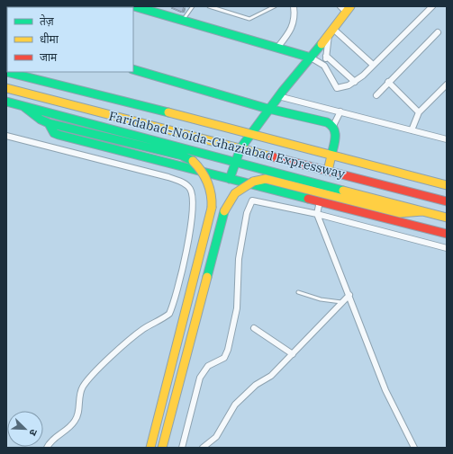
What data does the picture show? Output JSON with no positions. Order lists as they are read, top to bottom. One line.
{"streets":{"street":["Faridabad-Noida-Ghaziabad Expressway"]},"legend":["तेज़","धीमा","जाम"],"north":"bottom right"}
